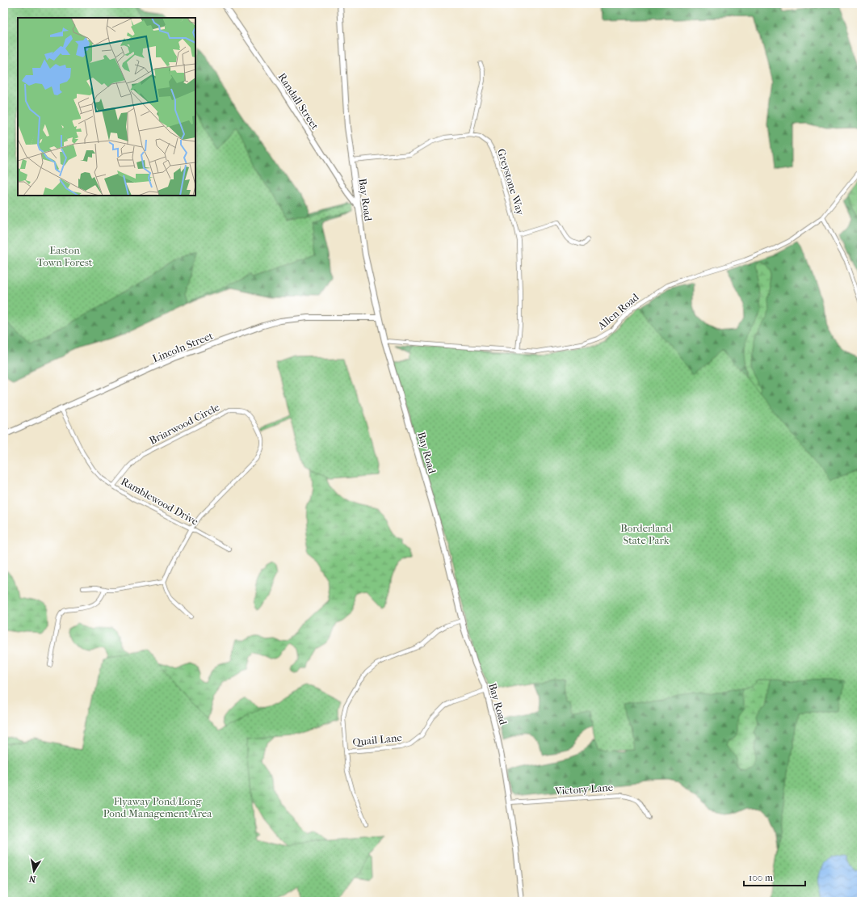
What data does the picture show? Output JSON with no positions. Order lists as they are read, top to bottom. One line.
{"streets":{"main road":["Randall Street","Bay Road","Lincoln Street"],"street":["Greystone Way","Allen Road","Briarwood Circle","Ramblewood Drive","Quail Lane","Victory Lane"]},"crossings":[["Randall Street","Bay Road"],["Greystone Way","Bay Road"],["Greystone Way","Allen Road"],["Bay Road","Allen Road"],["Bay Road","Lincoln Street"],["Bay Road","Quail Lane"],["Bay Road","Victory Lane"],["Lincoln Street","Ramblewood Drive"],["Briarwood Circle","Ramblewood Drive"]],"parks":["Easton Town Forest","Borderland State Park","Flyaway Pond/Long Pond Management Area"],"scale_bar":"100 m","north":"bottom"}
